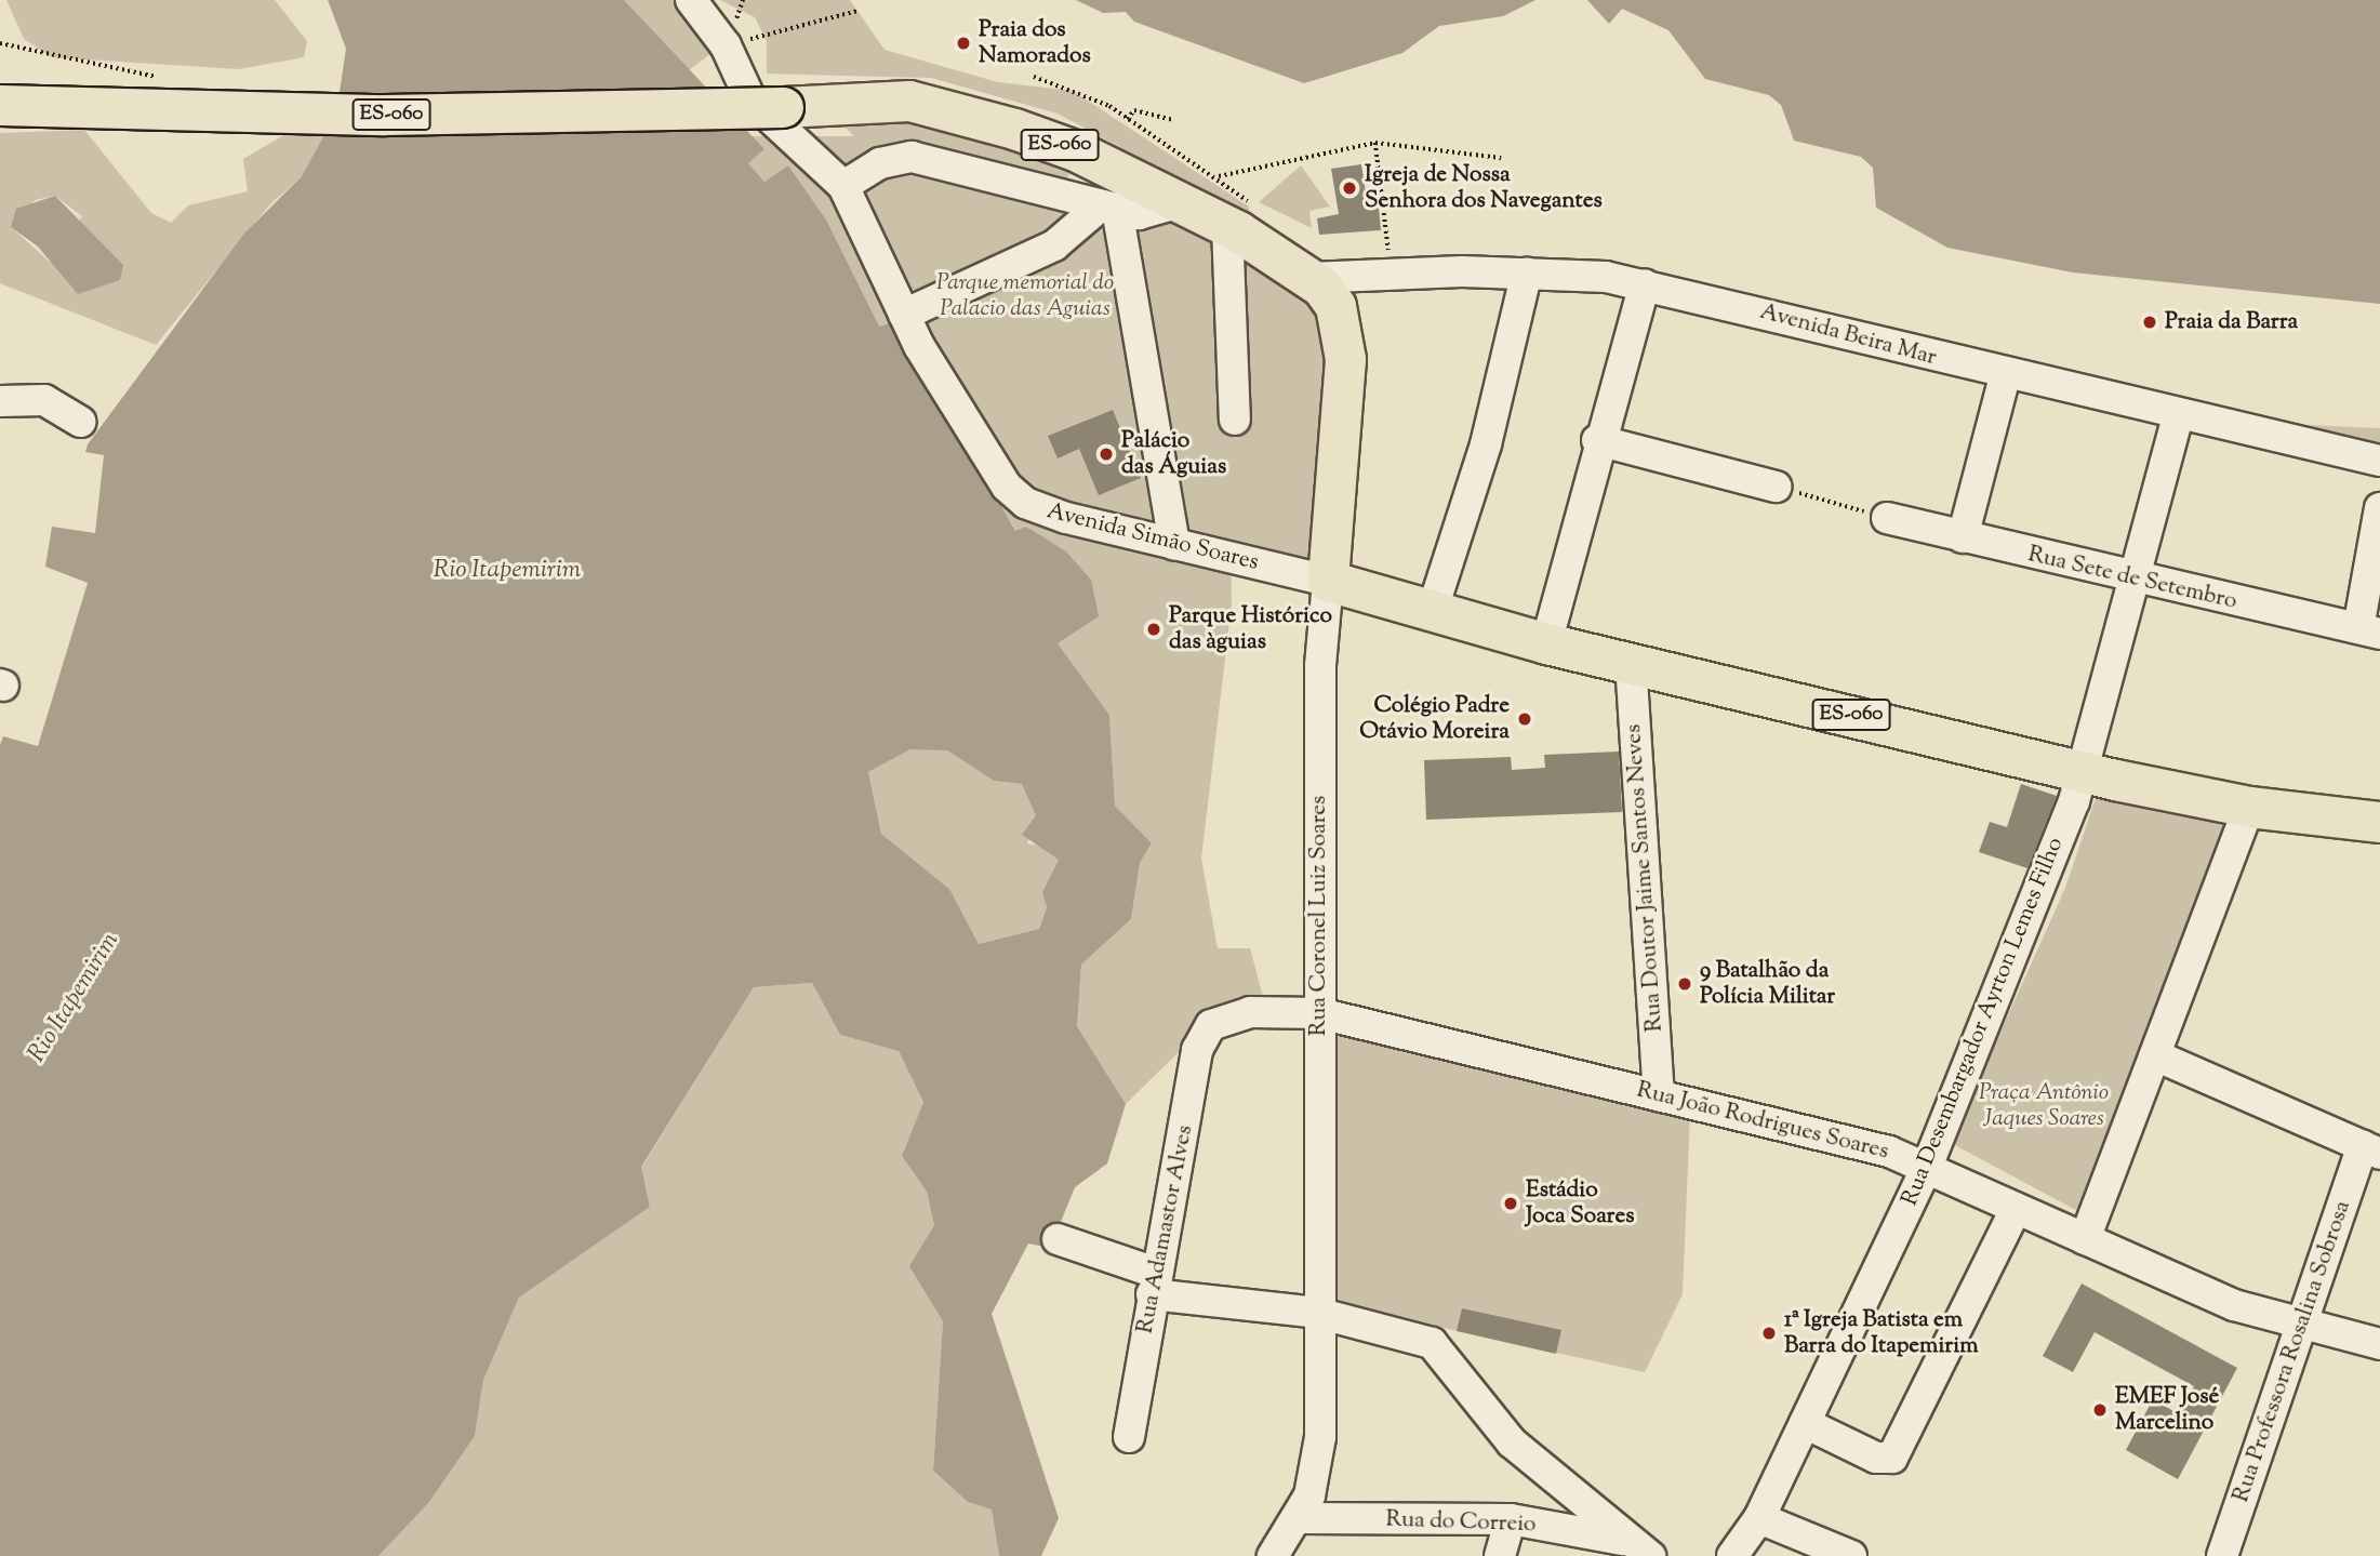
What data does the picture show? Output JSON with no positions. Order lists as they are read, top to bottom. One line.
{"streets":{"main road":["ES-060","Rua Coronel Luiz Soares"],"street":["Avenida Beira Mar","Avenida Simão Soares","Rua Sete de Setembro","Rua Doutor Jaime Santos Neves","Rua Desembargador Ayrton Lemes Filho","Rua João Rodrigues Soares","Rua Adamastor Alves","Rua Professora Rosalina Sobrosa","Rua do Correio"]},"crossings":[["ES-060","Avenida Beira Mar"],["ES-060","Avenida Simão Soares"],["ES-060","Rua Doutor Jaime Santos Neves"],["ES-060","Rua Coronel Luiz Soares"],["ES-060","Rua Desembargador Ayrton Lemes Filho"],["Avenida Beira Mar","Rua Coronel Luiz Soares"],["Avenida Beira Mar","Rua Desembargador Ayrton Lemes Filho"],["Avenida Simão Soares","Rua Coronel Luiz Soares"],["Rua Sete de Setembro","Rua Desembargador Ayrton Lemes Filho"],["Rua Doutor Jaime Santos Neves","Rua João Rodrigues Soares"],["Rua Coronel Luiz Soares","Rua João Rodrigues Soares"],["Rua Coronel Luiz Soares","Rua do Correio"],["Rua Desembargador Ayrton Lemes Filho","Rua João Rodrigues Soares"],["Rua João Rodrigues Soares","Rua Adamastor Alves"],["Rua João Rodrigues Soares","Rua Professora Rosalina Sobrosa"]],"water":["Rio Itapemirim"],"parks":["Parque memorial do Palacio das Aguias","Praça Antônio Jaques Soares"],"places":["Praia dos Namorados","Igreja de Nossa Senhora dos Navegantes","Praia da Barra","Palácio das Águias","Parque Histórico das àguias","Colégio Padre Otávio Moreira","9 Batalhão da Polícia Militar","Estádio Joca Soares","1ª Igreja Batista em Barra do Itapemirim","EMEF José Marcelino"]}
